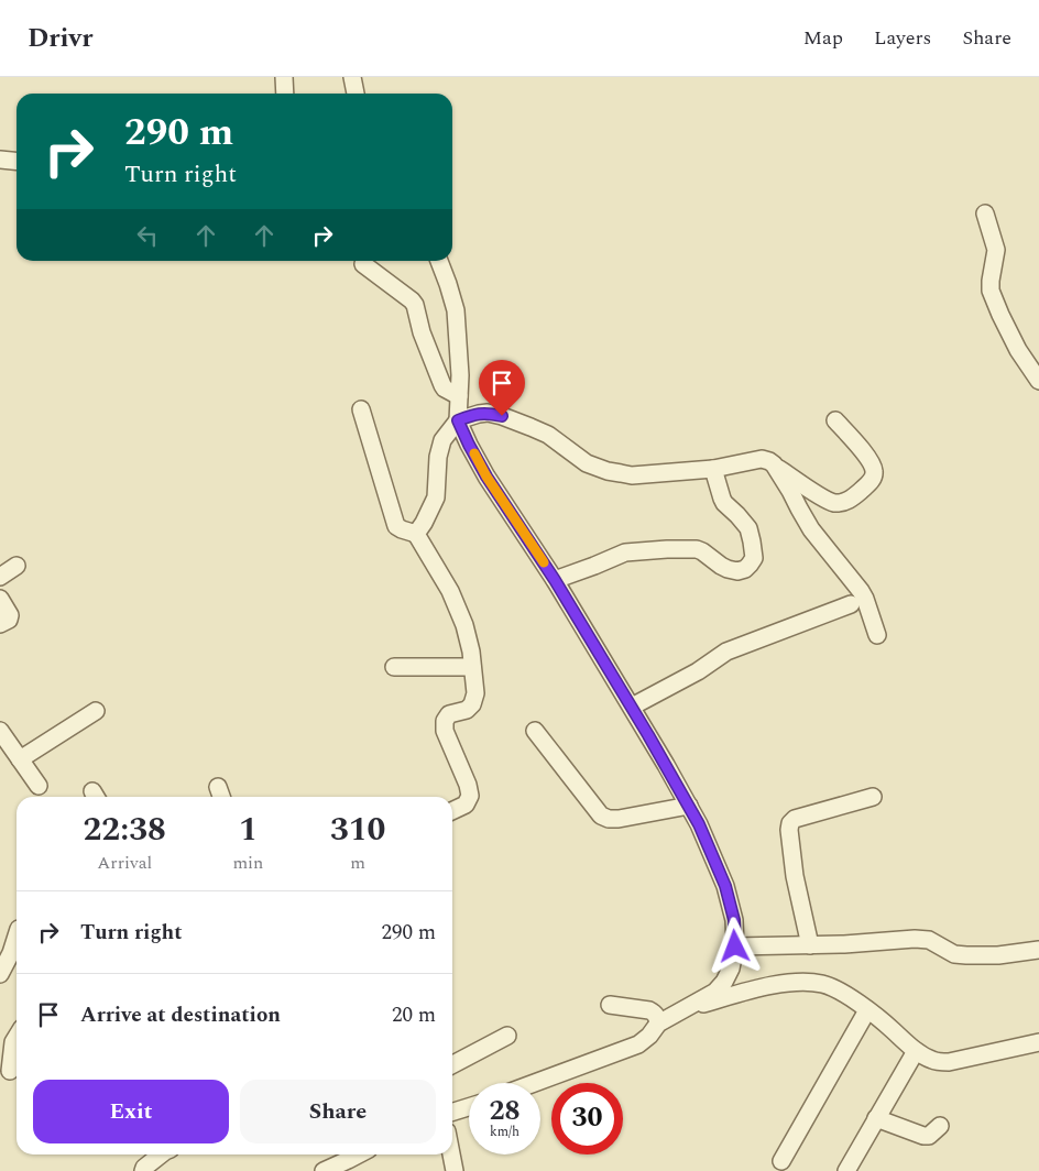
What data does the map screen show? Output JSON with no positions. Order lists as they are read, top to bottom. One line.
{"page":{"header":"Drivr","nav":["Map","Layers","Share"],"turn":["290 m","Turn right"],"eta":["22:38","Arrival","1","min","310","m"],"list":[{"name":"Turn right","value":"290 m"},{"name":"Arrive at destination","value":"20 m"}],"buttons":["Exit","Share"],"speed":"28 km/h","limit":"30"}}
